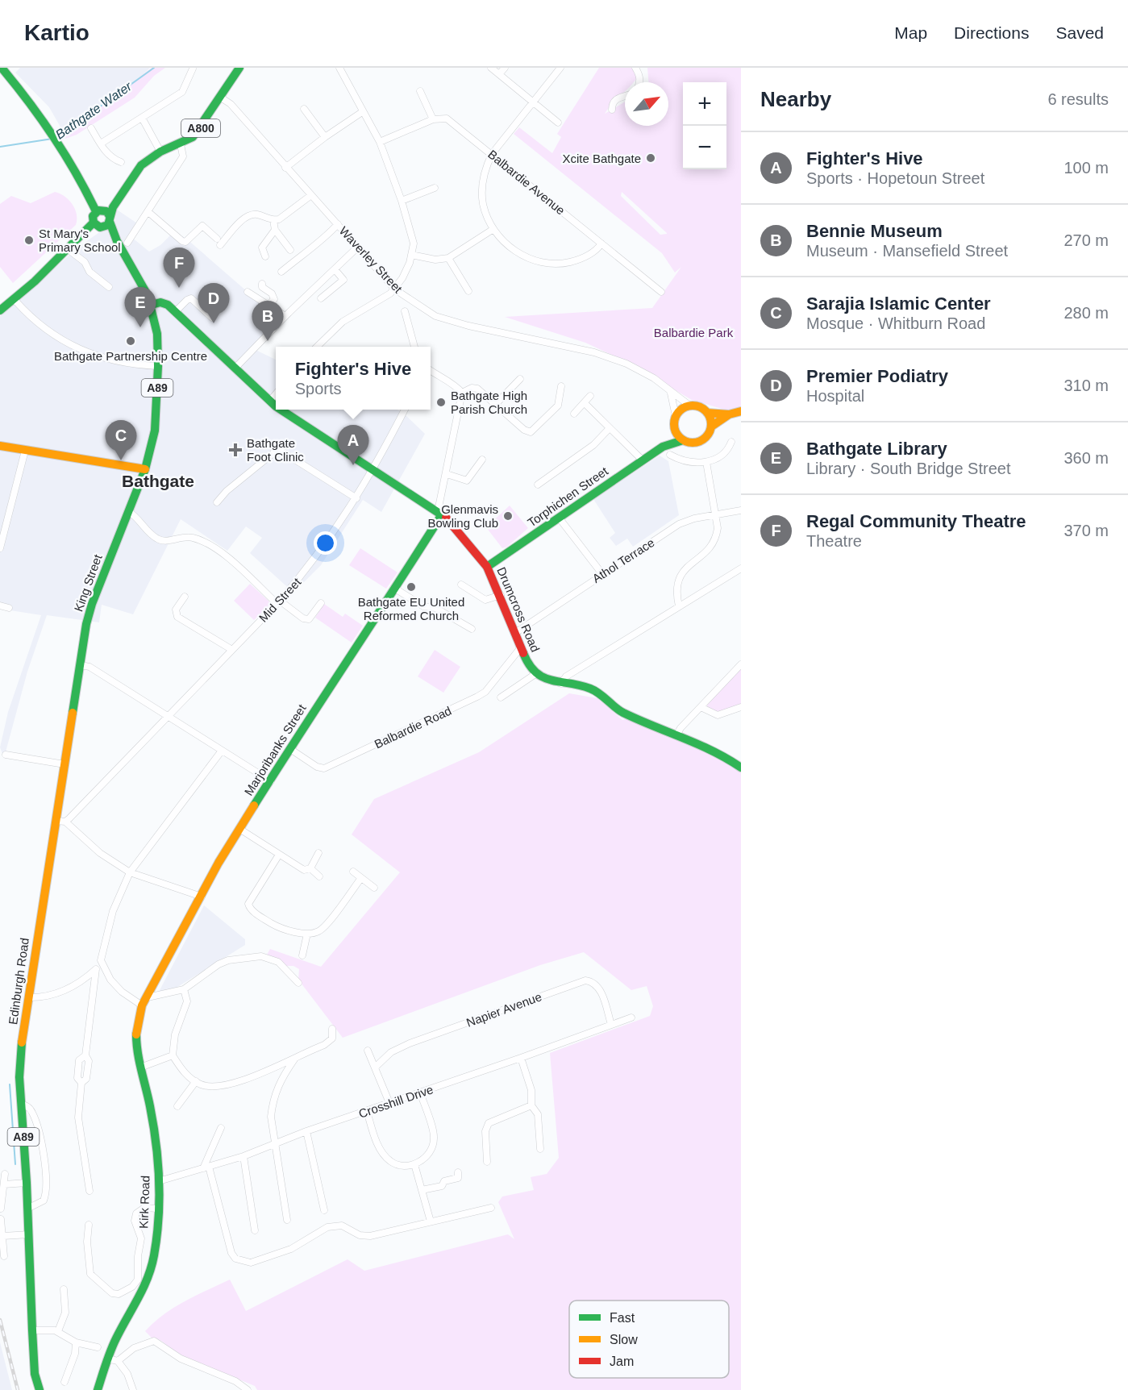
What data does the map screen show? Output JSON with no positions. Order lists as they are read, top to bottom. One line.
{"streets":{"main road":["A800","A89","Torphichen Street","King Street","Drumcross Road","Marjoribanks Street","Edinburgh Road","Kirk Road"],"street":["Balbardie Avenue","Waverley Street","Athol Terrace","Mid Street","Balbardie Road","Napier Avenue","Crosshill Drive"]},"crossings":[["A800","Waverley Street"],["A800","A89"],["Waverley Street","Torphichen Street"],["A89","King Street"],["Torphichen Street","Drumcross Road"],["Athol Terrace","Drumcross Road"],["King Street","Edinburgh Road"],["Mid Street","Drumcross Road"],["Drumcross Road","Balbardie Road"],["Drumcross Road","Marjoribanks Street"],["Balbardie Road","Marjoribanks Street"],["Marjoribanks Street","Kirk Road"],["Napier Avenue","Crosshill Drive"],["Crosshill Drive","Kirk Road"]],"districts":["Bathgate"],"water":["Bathgate Water"],"parks":["Balbardie Park"],"places":{"other":["Xcite Bathgate","St Mary's Primary School","Bathgate Partnership Centre","Bathgate High Parish Church","Glenmavis Bowling Club","Bathgate EU United Reformed Church"],"health":["Bathgate Foot Clinic"]},"legend":["Fast","Slow","Jam"],"north":"top right","page":{"header":"Kartio","nav":["Map","Directions","Saved"],"heading":["Nearby","6 results"],"map_buttons":["+","−"],"list":[{"mark":"A","name":"Fighter's Hive","note":"Sports · Hopetoun Street","value":"100 m"},{"mark":"B","name":"Bennie Museum","note":"Museum · Mansefield Street","value":"270 m"},{"mark":"C","name":"Sarajia Islamic Center","note":"Mosque · Whitburn Road","value":"280 m"},{"mark":"D","name":"Premier Podiatry","note":"Hospital","value":"310 m"},{"mark":"E","name":"Bathgate Library","note":"Library · South Bridge Street","value":"360 m"},{"mark":"F","name":"Regal Community Theatre","note":"Theatre","value":"370 m"}],"pins":["F","D","E","B","C","A"],"popup":["Fighter's Hive","Sports"]}}
